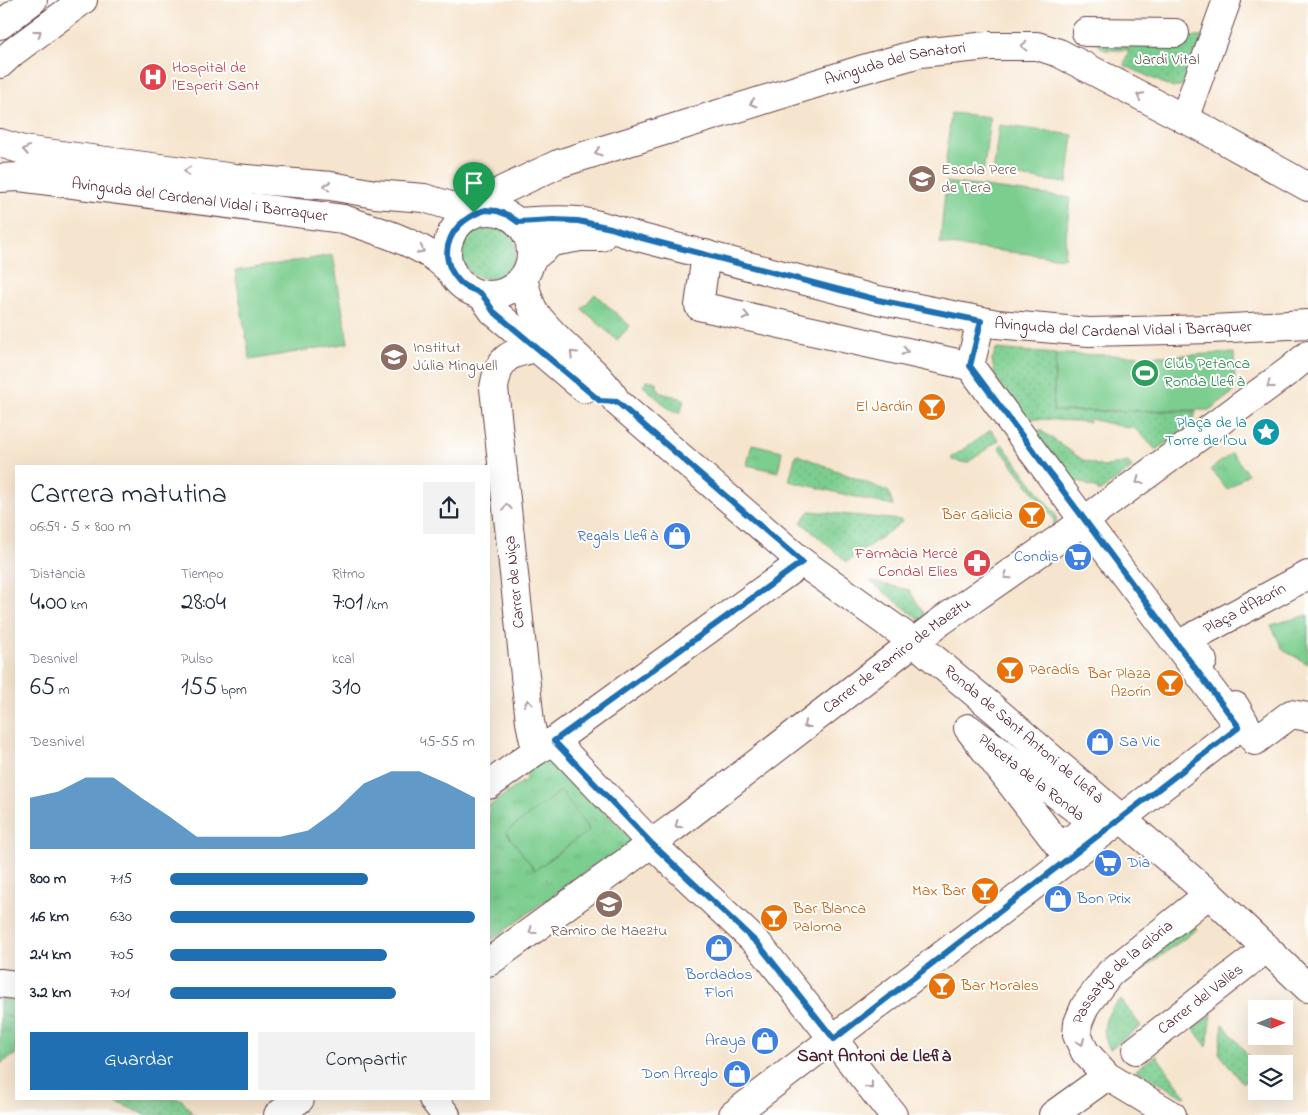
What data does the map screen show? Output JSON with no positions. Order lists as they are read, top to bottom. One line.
{"streets":{"street":["Avinguda del Sanatori","Avinguda del Cardenal Vidal i Barraquer","Carrer de Niça","Plaça d'Azorín","Carrer de Ramiro de Maeztu","Ronda de Sant Antoni de Llefià","Passatge de la Glòria","Carrer del Vallès"]},"crossings":[["Avinguda del Sanatori","Avinguda del Cardenal Vidal i Barraquer"],["Carrer de Ramiro de Maeztu","Ronda de Sant Antoni de Llefià"],["Ronda de Sant Antoni de Llefià","Passatge de la Glòria"],["Ronda de Sant Antoni de Llefià","Carrer del Vallès"],["Passatge de la Glòria","Carrer del Vallès"]],"one_way":["Avinguda del Sanatori","Carrer de Niça"],"districts":["Sant Antoni de Llefià"],"parks":["Jardi Vital"],"places":{"hospital":["Hospital de l'Esperit Sant"],"school or university":["Escola Pere de Tera","Institut Júlia Minguell","Ramiro de Maeztu"],"sports":["Club Petanca Ronda Llefià"],"bar":["El Jardín","Bar Galicia","Paradís","Bar Plaza Azorín","Max Bar","Bar Blanca Paloma","Bar Morales"],"place":["Plaça de la Torre de l'Ou"],"shop":["Regals Llefià","Sa Vic","Bon Prix","Bordados Flori","Araya","Don Arreglo"],"supermarket":["Condis","Dia"],"pharmacy":["Farmàcia Mercè Condal Elies"]},"north":"right","page":{"heading":["Carrera matutina","06:59 · 5 × 800 m"],"stats":[["Distancia","4.00 km"],["Tiempo","28:04"],["Ritmo","7:01 /km"],["Desnivel","65 m"],["Pulso","155 bpm"],["kcal","310"]],"chart":["Desnivel","45–55 m"],"list":[{"name":"800 m","note":"7:15"},{"name":"1.6 km","note":"6:30"},{"name":"2.4 km","note":"7:05"},{"name":"3.2 km","note":"7:01"}],"buttons":["Guardar","Compartir"]}}
